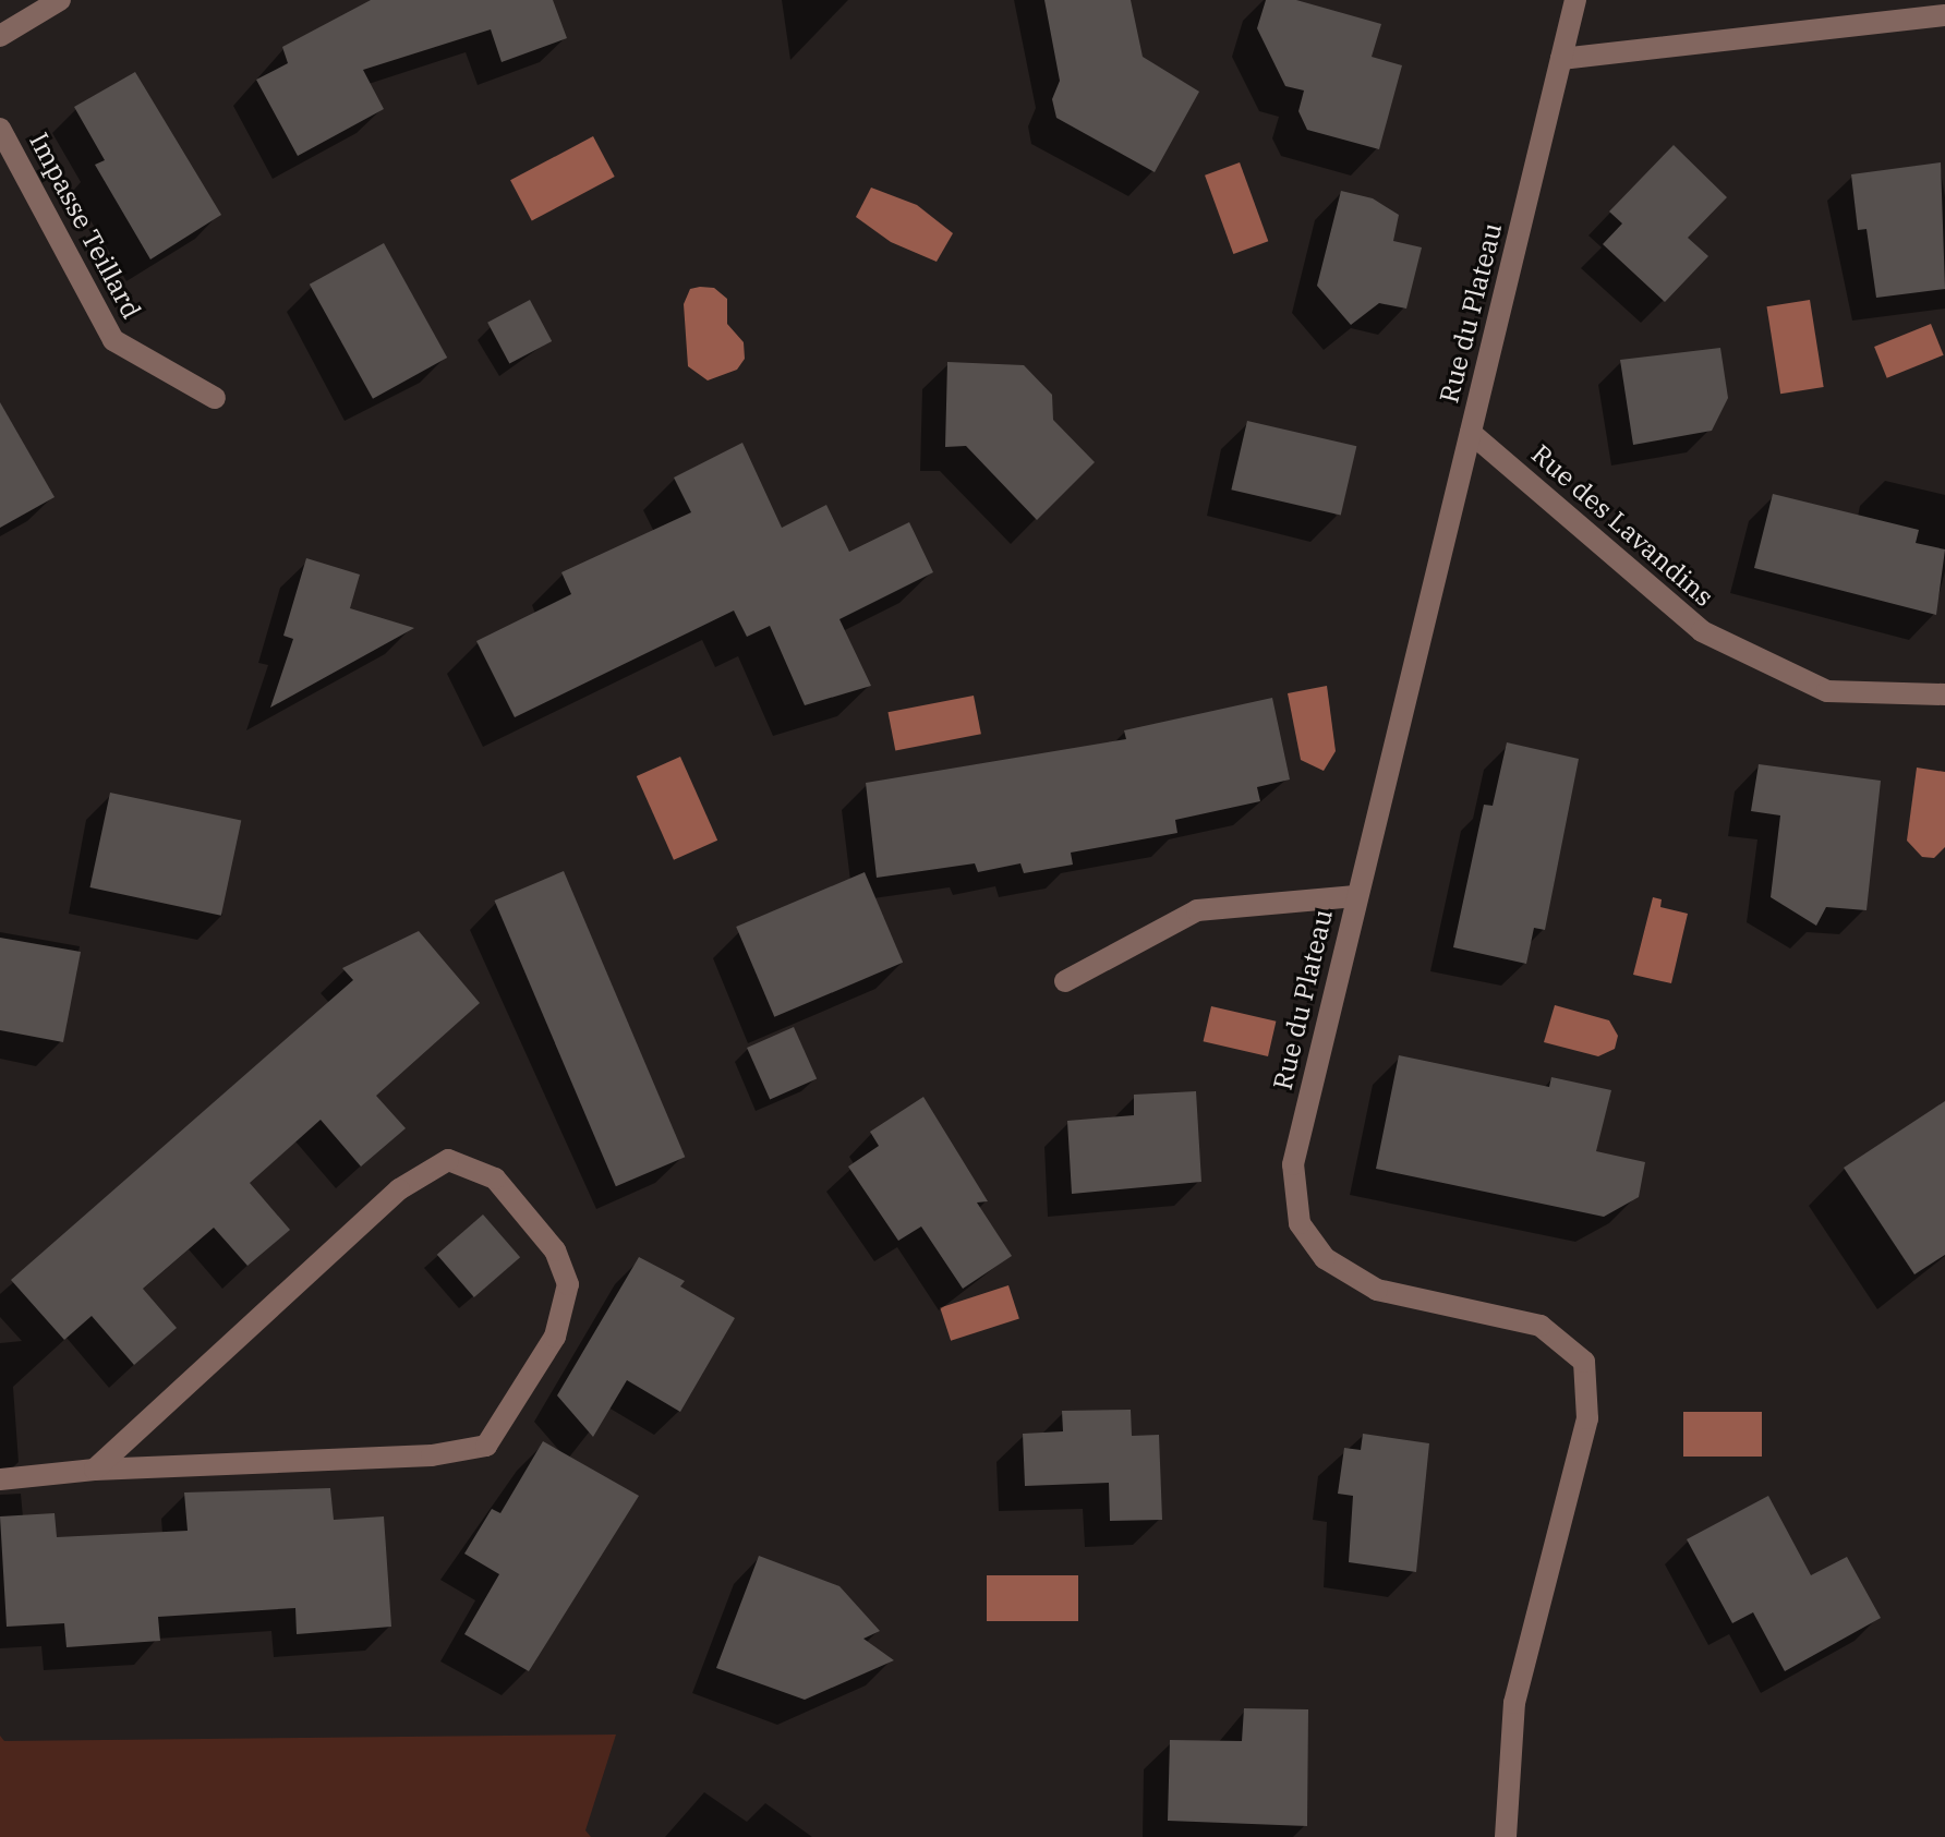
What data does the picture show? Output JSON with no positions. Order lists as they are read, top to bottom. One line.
{"streets":{"street":["Impasse Teillard","Rue du Plateau","Rue des Lavandins"]},"crossings":[["Rue du Plateau","Rue des Lavandins"]]}
